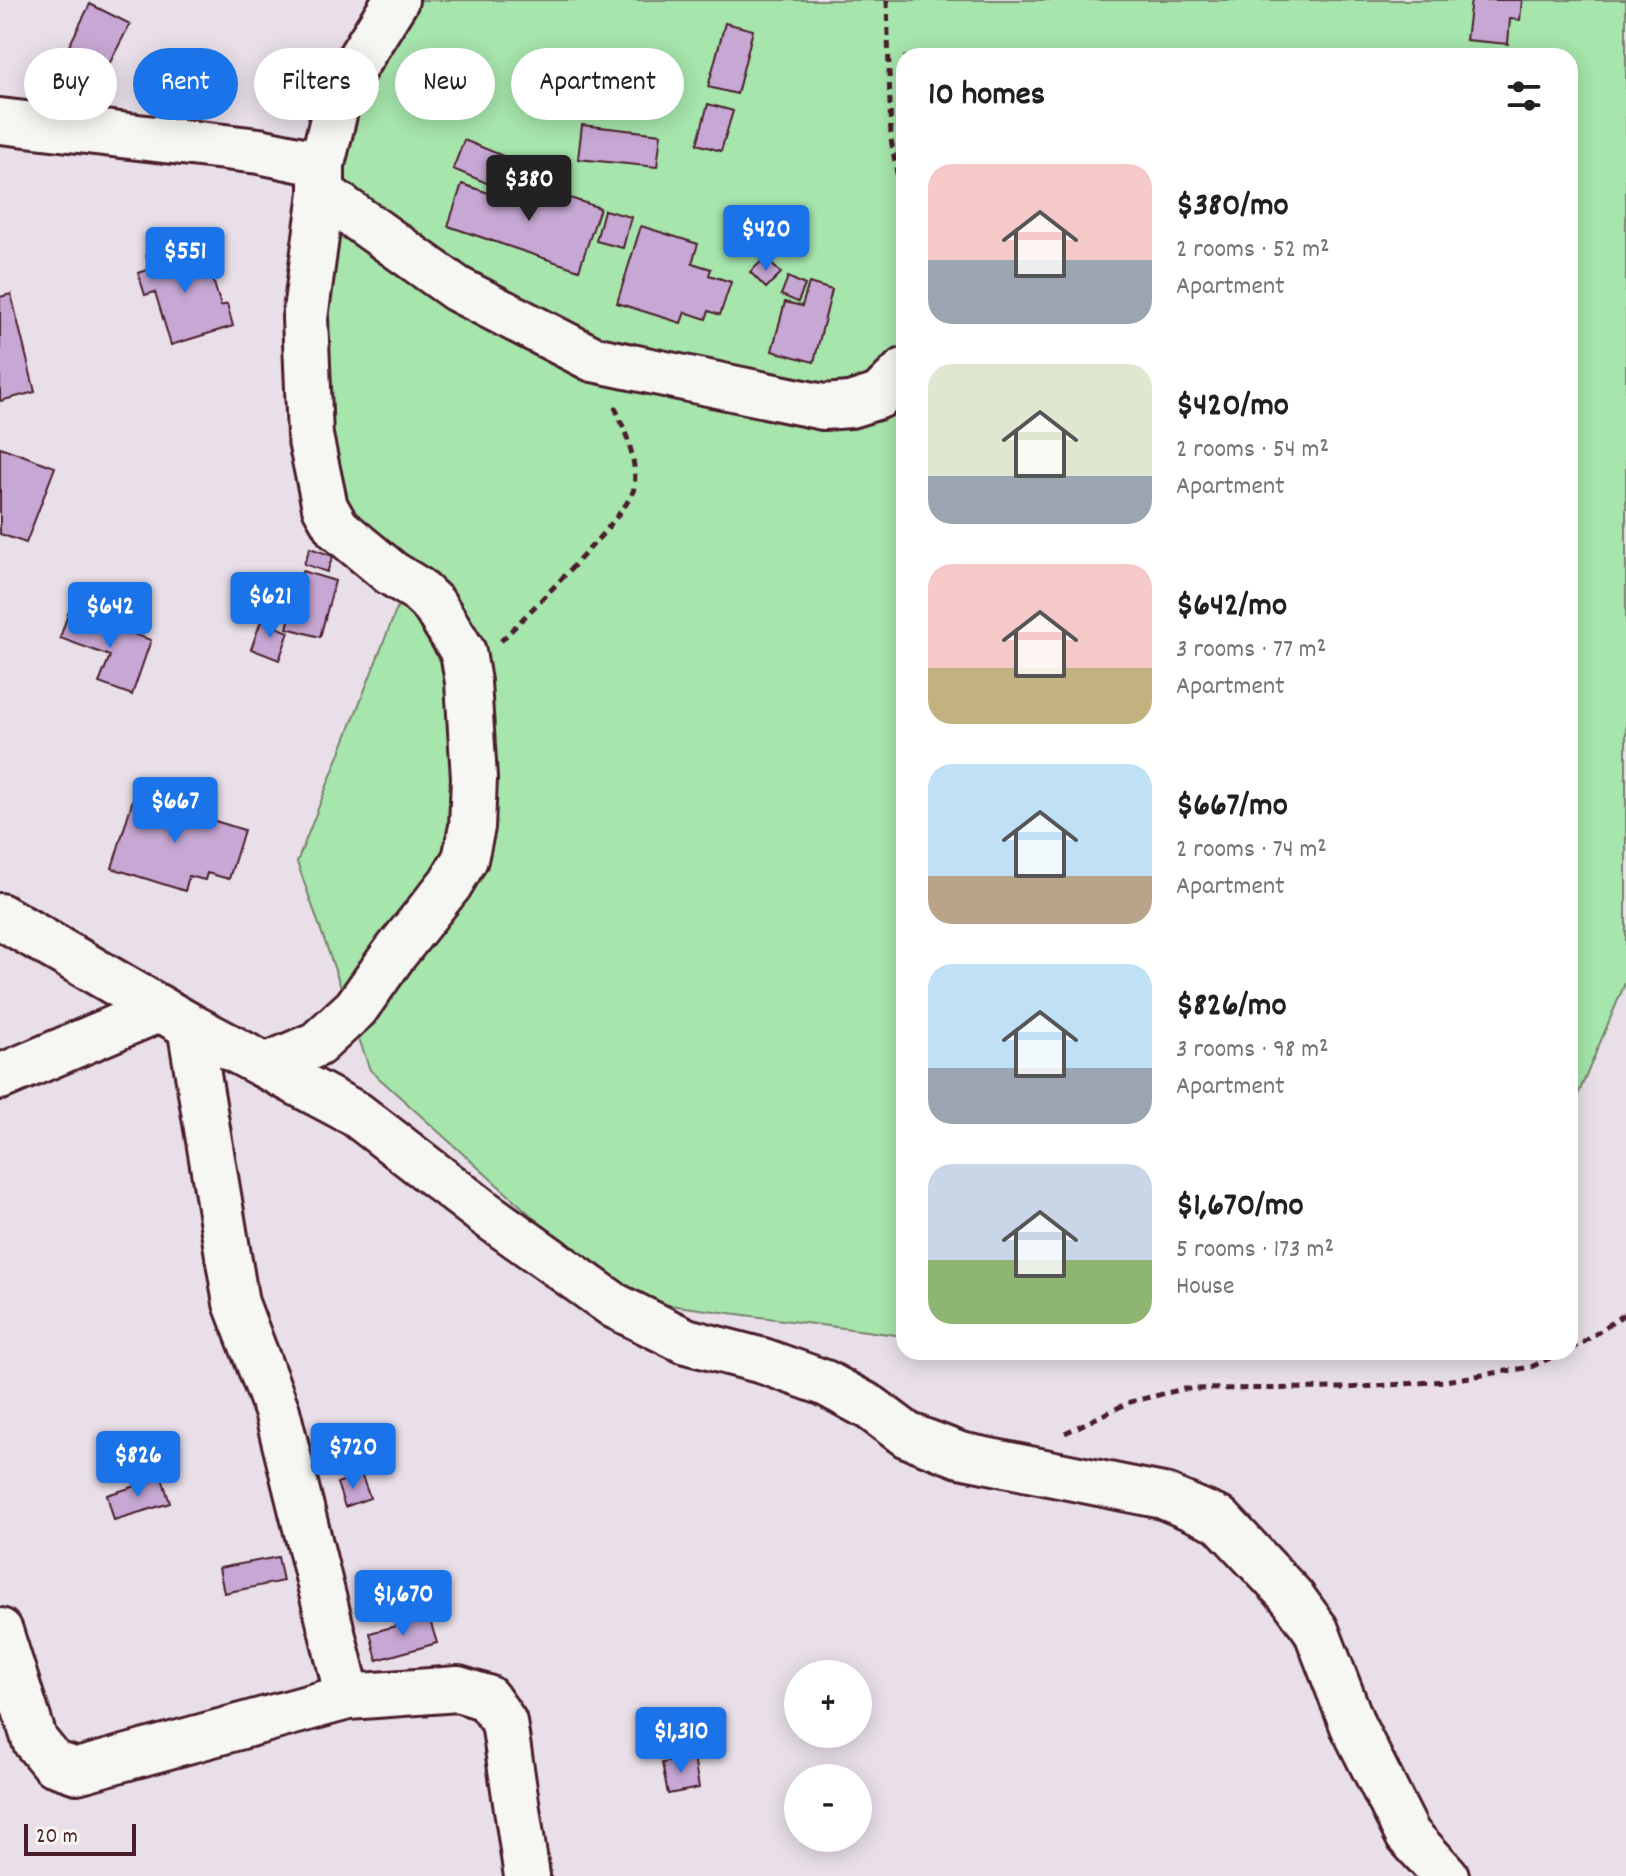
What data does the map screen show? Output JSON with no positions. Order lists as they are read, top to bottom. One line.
{"scale_bar":"20 m","page":{"chip":["Buy","Rent","Filters","New","Apartment"],"heading":"10 homes","list":[{"name":"$380/mo","note":"2 rooms · 52 m² · Apartment"},{"name":"$420/mo","note":"2 rooms · 54 m² · Apartment"},{"name":"$642/mo","note":"3 rooms · 77 m² · Apartment"},{"name":"$667/mo","note":"2 rooms · 74 m² · Apartment"},{"name":"$826/mo","note":"3 rooms · 98 m² · Apartment"},{"name":"$1,670/mo","note":"5 rooms · 173 m² · House"}],"price":["$380","$420","$551","$621","$642","$667","$720","$826","$1,670","$1,310"],"map_buttons":["+","−"],"scale":"20 m"}}
